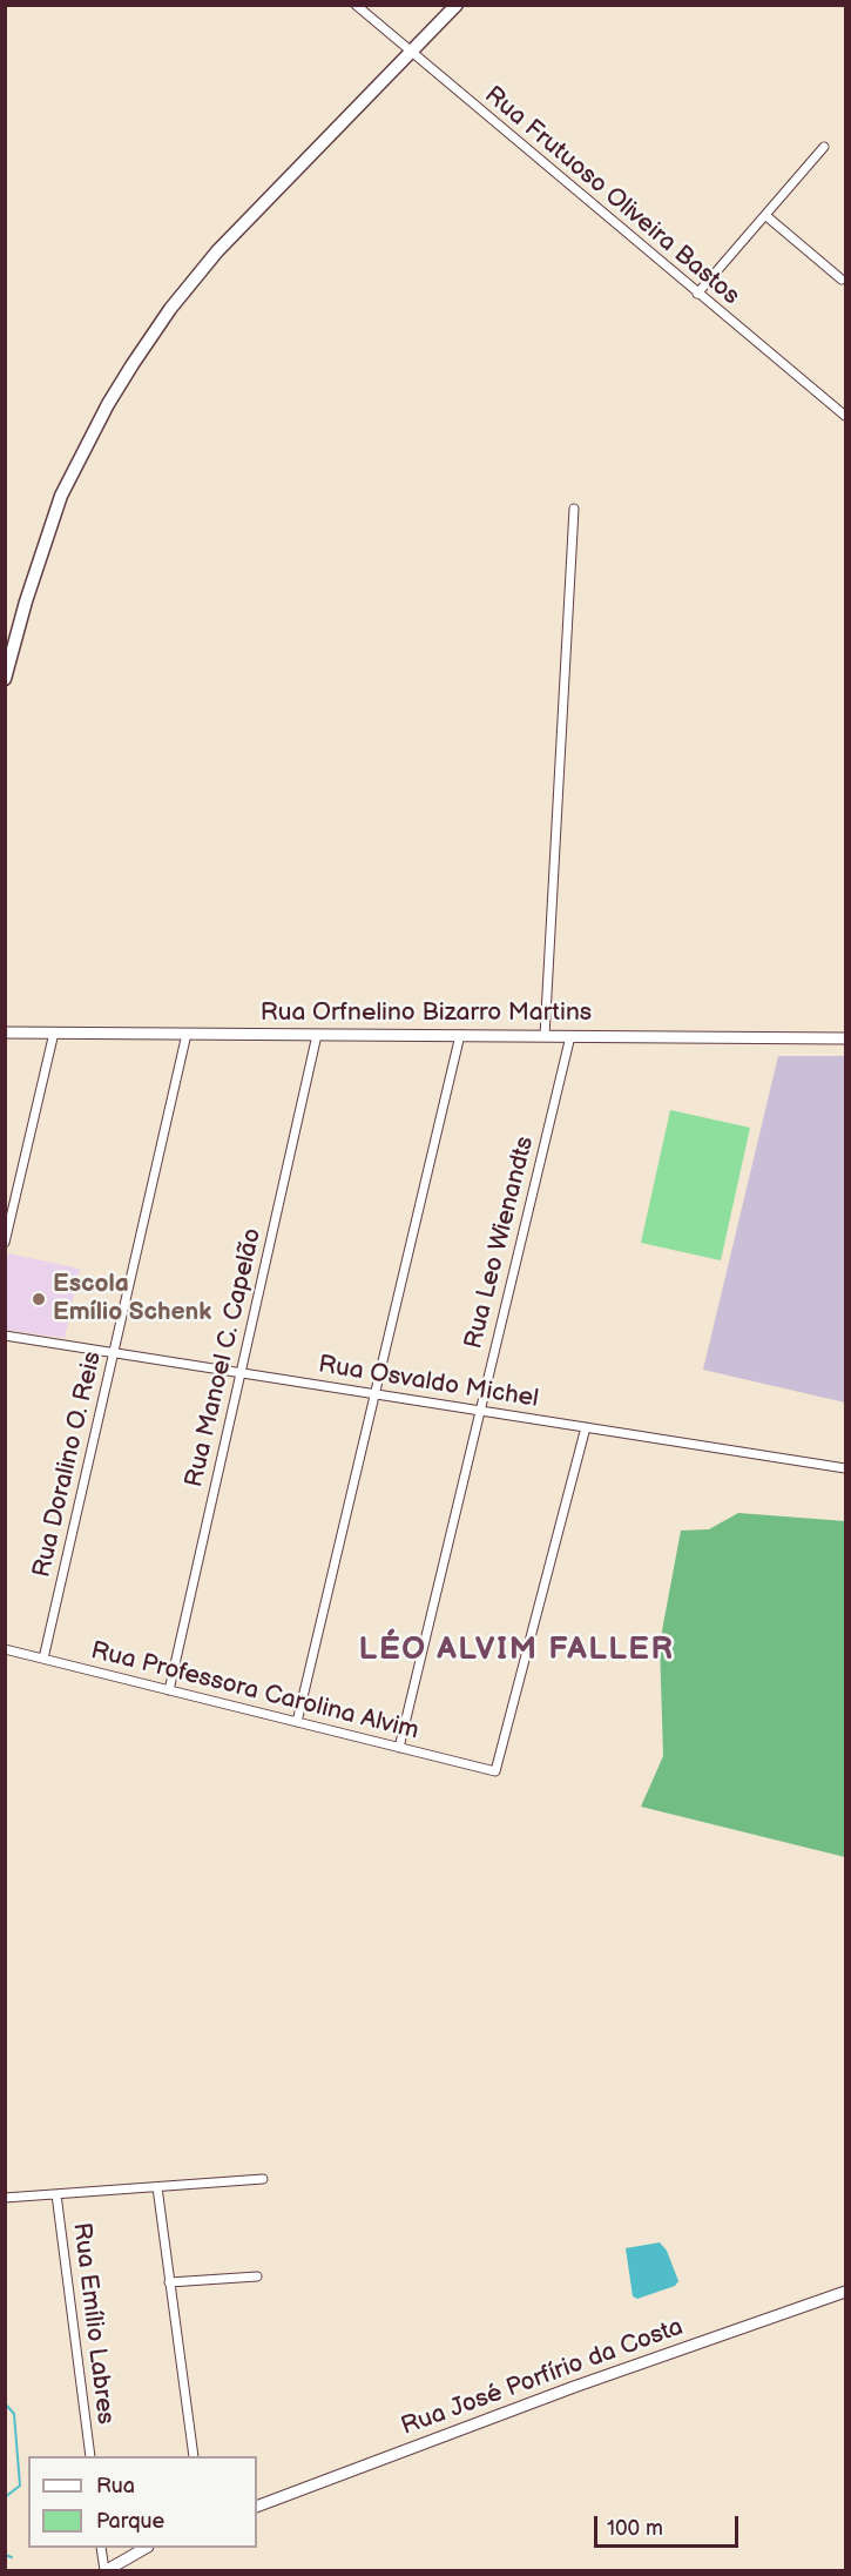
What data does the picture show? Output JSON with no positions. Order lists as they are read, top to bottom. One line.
{"streets":{"street":["Rua Frutuoso Oliveira Bastos","Rua Orfnelino Bizarro Martins","Rua Leo Wienandts","Rua Manoel C. Capelão","Rua Osvaldo Michel","Rua Doralino O. Reis","Rua Professora Carolina Alvim","Rua Emílio Labres","Rua José Porfírio da Costa"]},"crossings":[["Rua Orfnelino Bizarro Martins","Rua Leo Wienandts"],["Rua Orfnelino Bizarro Martins","Rua Manoel C. Capelão"],["Rua Orfnelino Bizarro Martins","Rua Doralino O. Reis"],["Rua Leo Wienandts","Rua Osvaldo Michel"],["Rua Leo Wienandts","Rua Professora Carolina Alvim"],["Rua Manoel C. Capelão","Rua Osvaldo Michel"],["Rua Manoel C. Capelão","Rua Professora Carolina Alvim"],["Rua Osvaldo Michel","Rua Doralino O. Reis"],["Rua Osvaldo Michel","Rua Professora Carolina Alvim"],["Rua Doralino O. Reis","Rua Professora Carolina Alvim"]],"districts":["LÉO ALVIM FALLER"],"places":["Escola Emílio Schenk"],"legend":["Rua","Parque"],"scale_bar":"100 m"}
